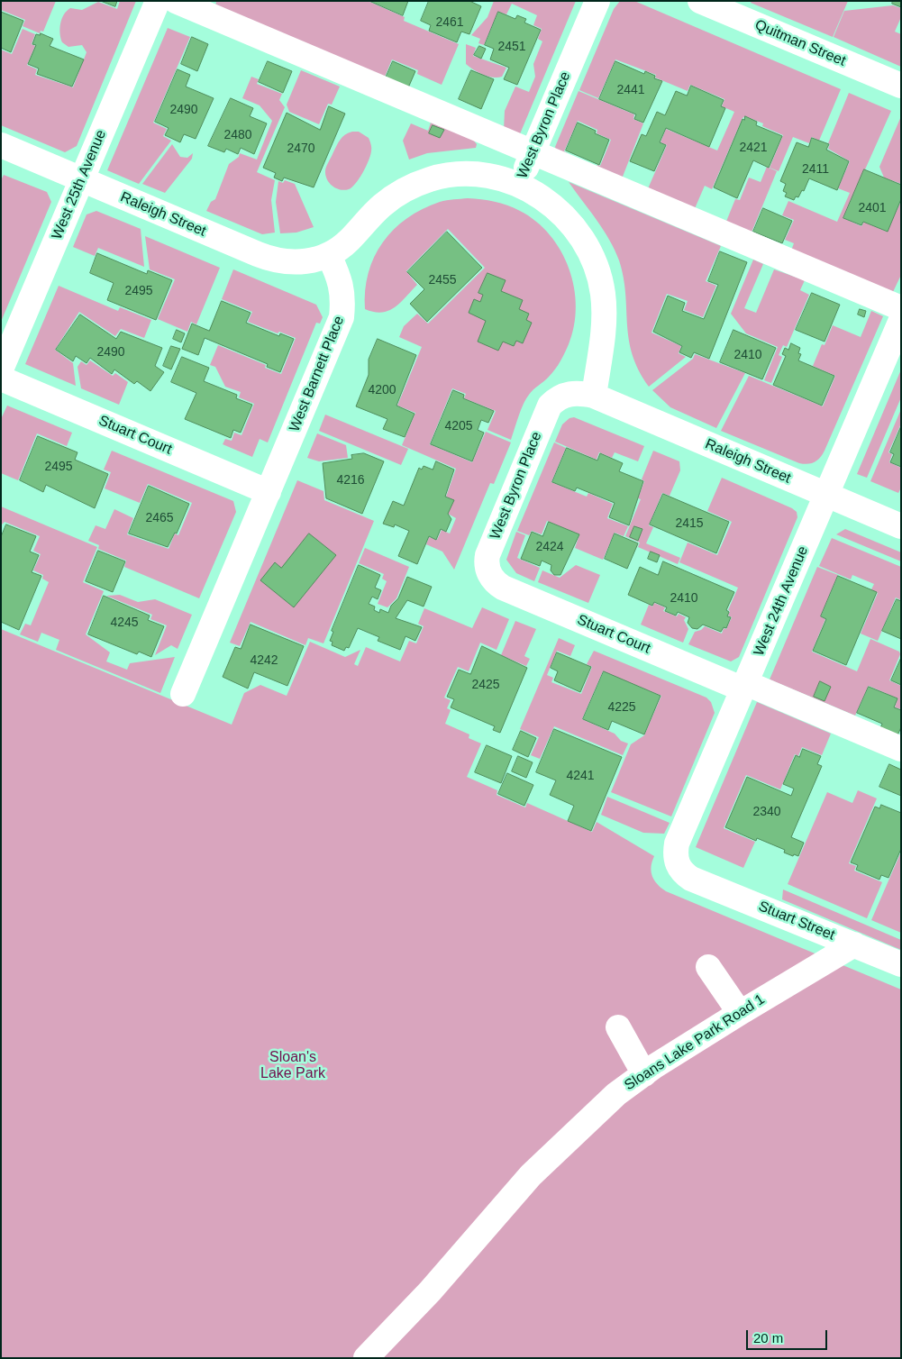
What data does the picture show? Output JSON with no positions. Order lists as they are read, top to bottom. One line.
{"streets":{"street":["Quitman Street","West Byron Place","West 25th Avenue","Raleigh Street","West Barnett Place","Stuart Court","West 24th Avenue","Stuart Street","Sloans Lake Park Road 1"]},"crossings":[["West Byron Place","Raleigh Street"],["West Byron Place","Stuart Court"],["West 25th Avenue","Raleigh Street"],["West 25th Avenue","Stuart Court"],["Raleigh Street","West Barnett Place"],["Raleigh Street","West 24th Avenue"],["West Barnett Place","Stuart Court"],["Stuart Court","West 24th Avenue"],["West 24th Avenue","Stuart Street"],["Stuart Street","Sloans Lake Park Road 1"]],"parks":["Sloan's Lake Park"],"house_numbers":["2461","2451","2441","2490","2480","2421","2470","2411","2401","2455","2495","2490","2410","4200","4205","2495","4216","2465","2415","2424","2410","4245","4242","2425","4225","4241","2340"],"scale_bar":"20 m"}
